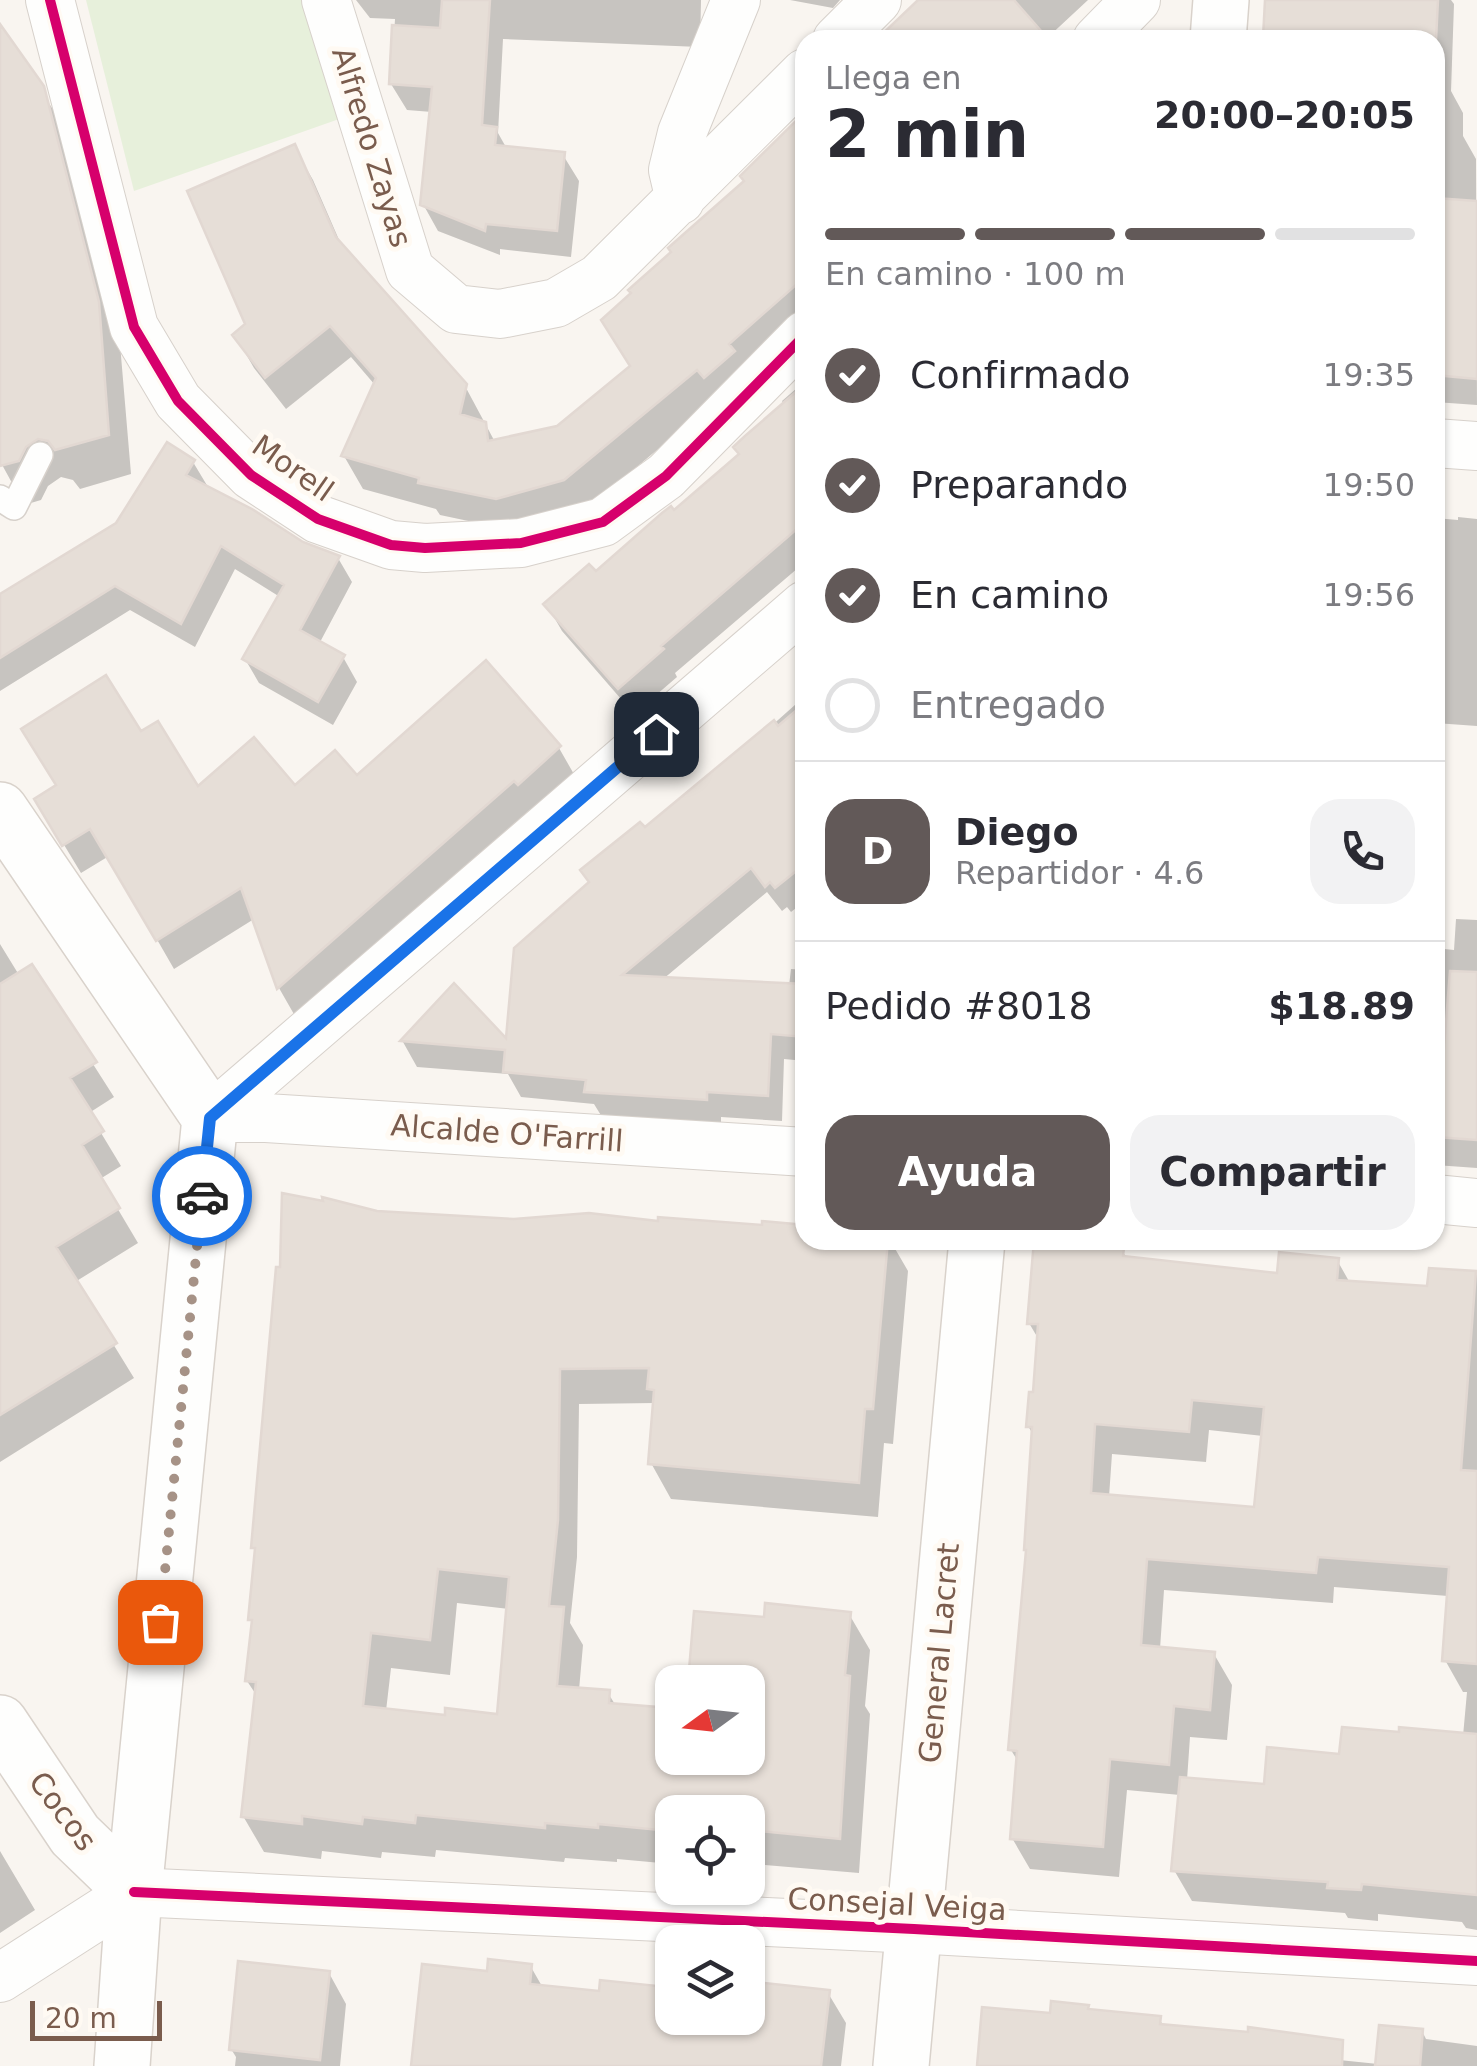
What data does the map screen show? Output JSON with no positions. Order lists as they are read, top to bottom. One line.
{"streets":{"street":["Alfredo Zayas","Morell","Alcalde O'Farrill","General Lacret","Cocos","Consejal Veiga"]},"crossings":[["General Lacret","Consejal Veiga"],["Cocos","Consejal Veiga"]],"scale_bar":"20 m","north":"left","page":{"heading":["2 min","Llega en","20:00–20:05"],"panel":["Diego","Repartidor · 4.6","Pedido #8018","$18.89"],"bar":"En camino · 100 m","list":[["Confirmado","19:35"],["Preparando","19:50"],["En camino","19:56"],"Entregado"],"round":"D","buttons":["Ayuda","Compartir"],"scale":"20 m"}}
